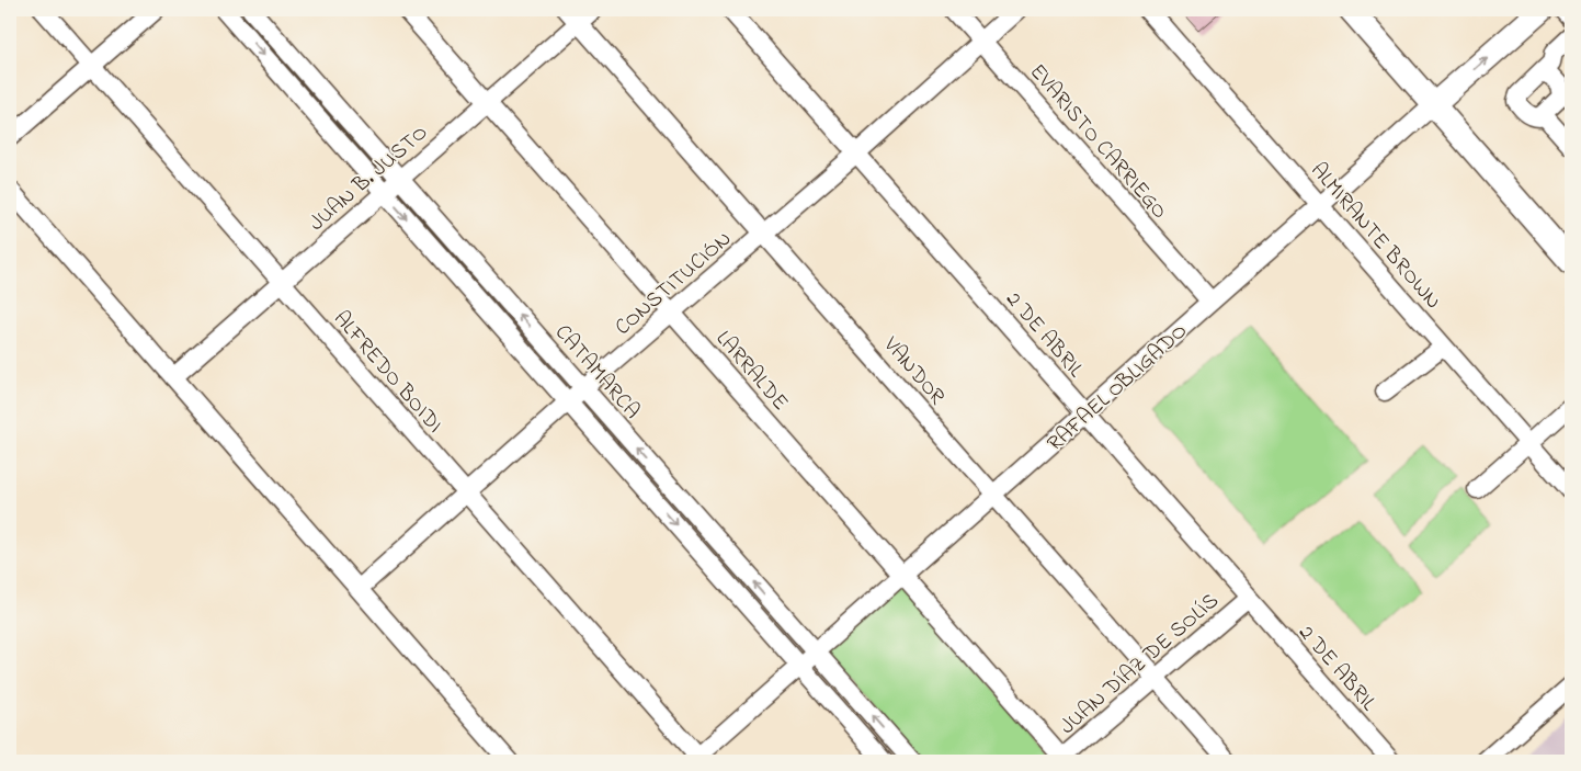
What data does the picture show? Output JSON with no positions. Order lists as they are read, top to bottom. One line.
{"streets":{"main road":["RAFAEL OBLIGADO"],"street":["EVARISTO CARRIEGO","JUAN B. JUSTO","ALMIRANTE BROWN","CONSTITUCIÓN","2 DE ABRIL","LARRALDE","VANDOR","ALFREDO BOIDI","CATAMARCA","JUAN DÍAZ DE SOLÍS"]},"crossings":[["EVARISTO CARRIEGO","CONSTITUCIÓN"],["EVARISTO CARRIEGO","RAFAEL OBLIGADO"],["JUAN B. JUSTO","LARRALDE"],["JUAN B. JUSTO","VANDOR"],["JUAN B. JUSTO","ALFREDO BOIDI"],["JUAN B. JUSTO","CATAMARCA"],["ALMIRANTE BROWN","RAFAEL OBLIGADO"],["CONSTITUCIÓN","2 DE ABRIL"],["CONSTITUCIÓN","LARRALDE"],["CONSTITUCIÓN","VANDOR"],["CONSTITUCIÓN","ALFREDO BOIDI"],["CONSTITUCIÓN","CATAMARCA"],["2 DE ABRIL","RAFAEL OBLIGADO"],["2 DE ABRIL","JUAN DÍAZ DE SOLÍS"],["LARRALDE","RAFAEL OBLIGADO"],["LARRALDE","JUAN DÍAZ DE SOLÍS"],["VANDOR","RAFAEL OBLIGADO"],["VANDOR","JUAN DÍAZ DE SOLÍS"],["ALFREDO BOIDI","RAFAEL OBLIGADO"],["CATAMARCA","RAFAEL OBLIGADO"]]}
